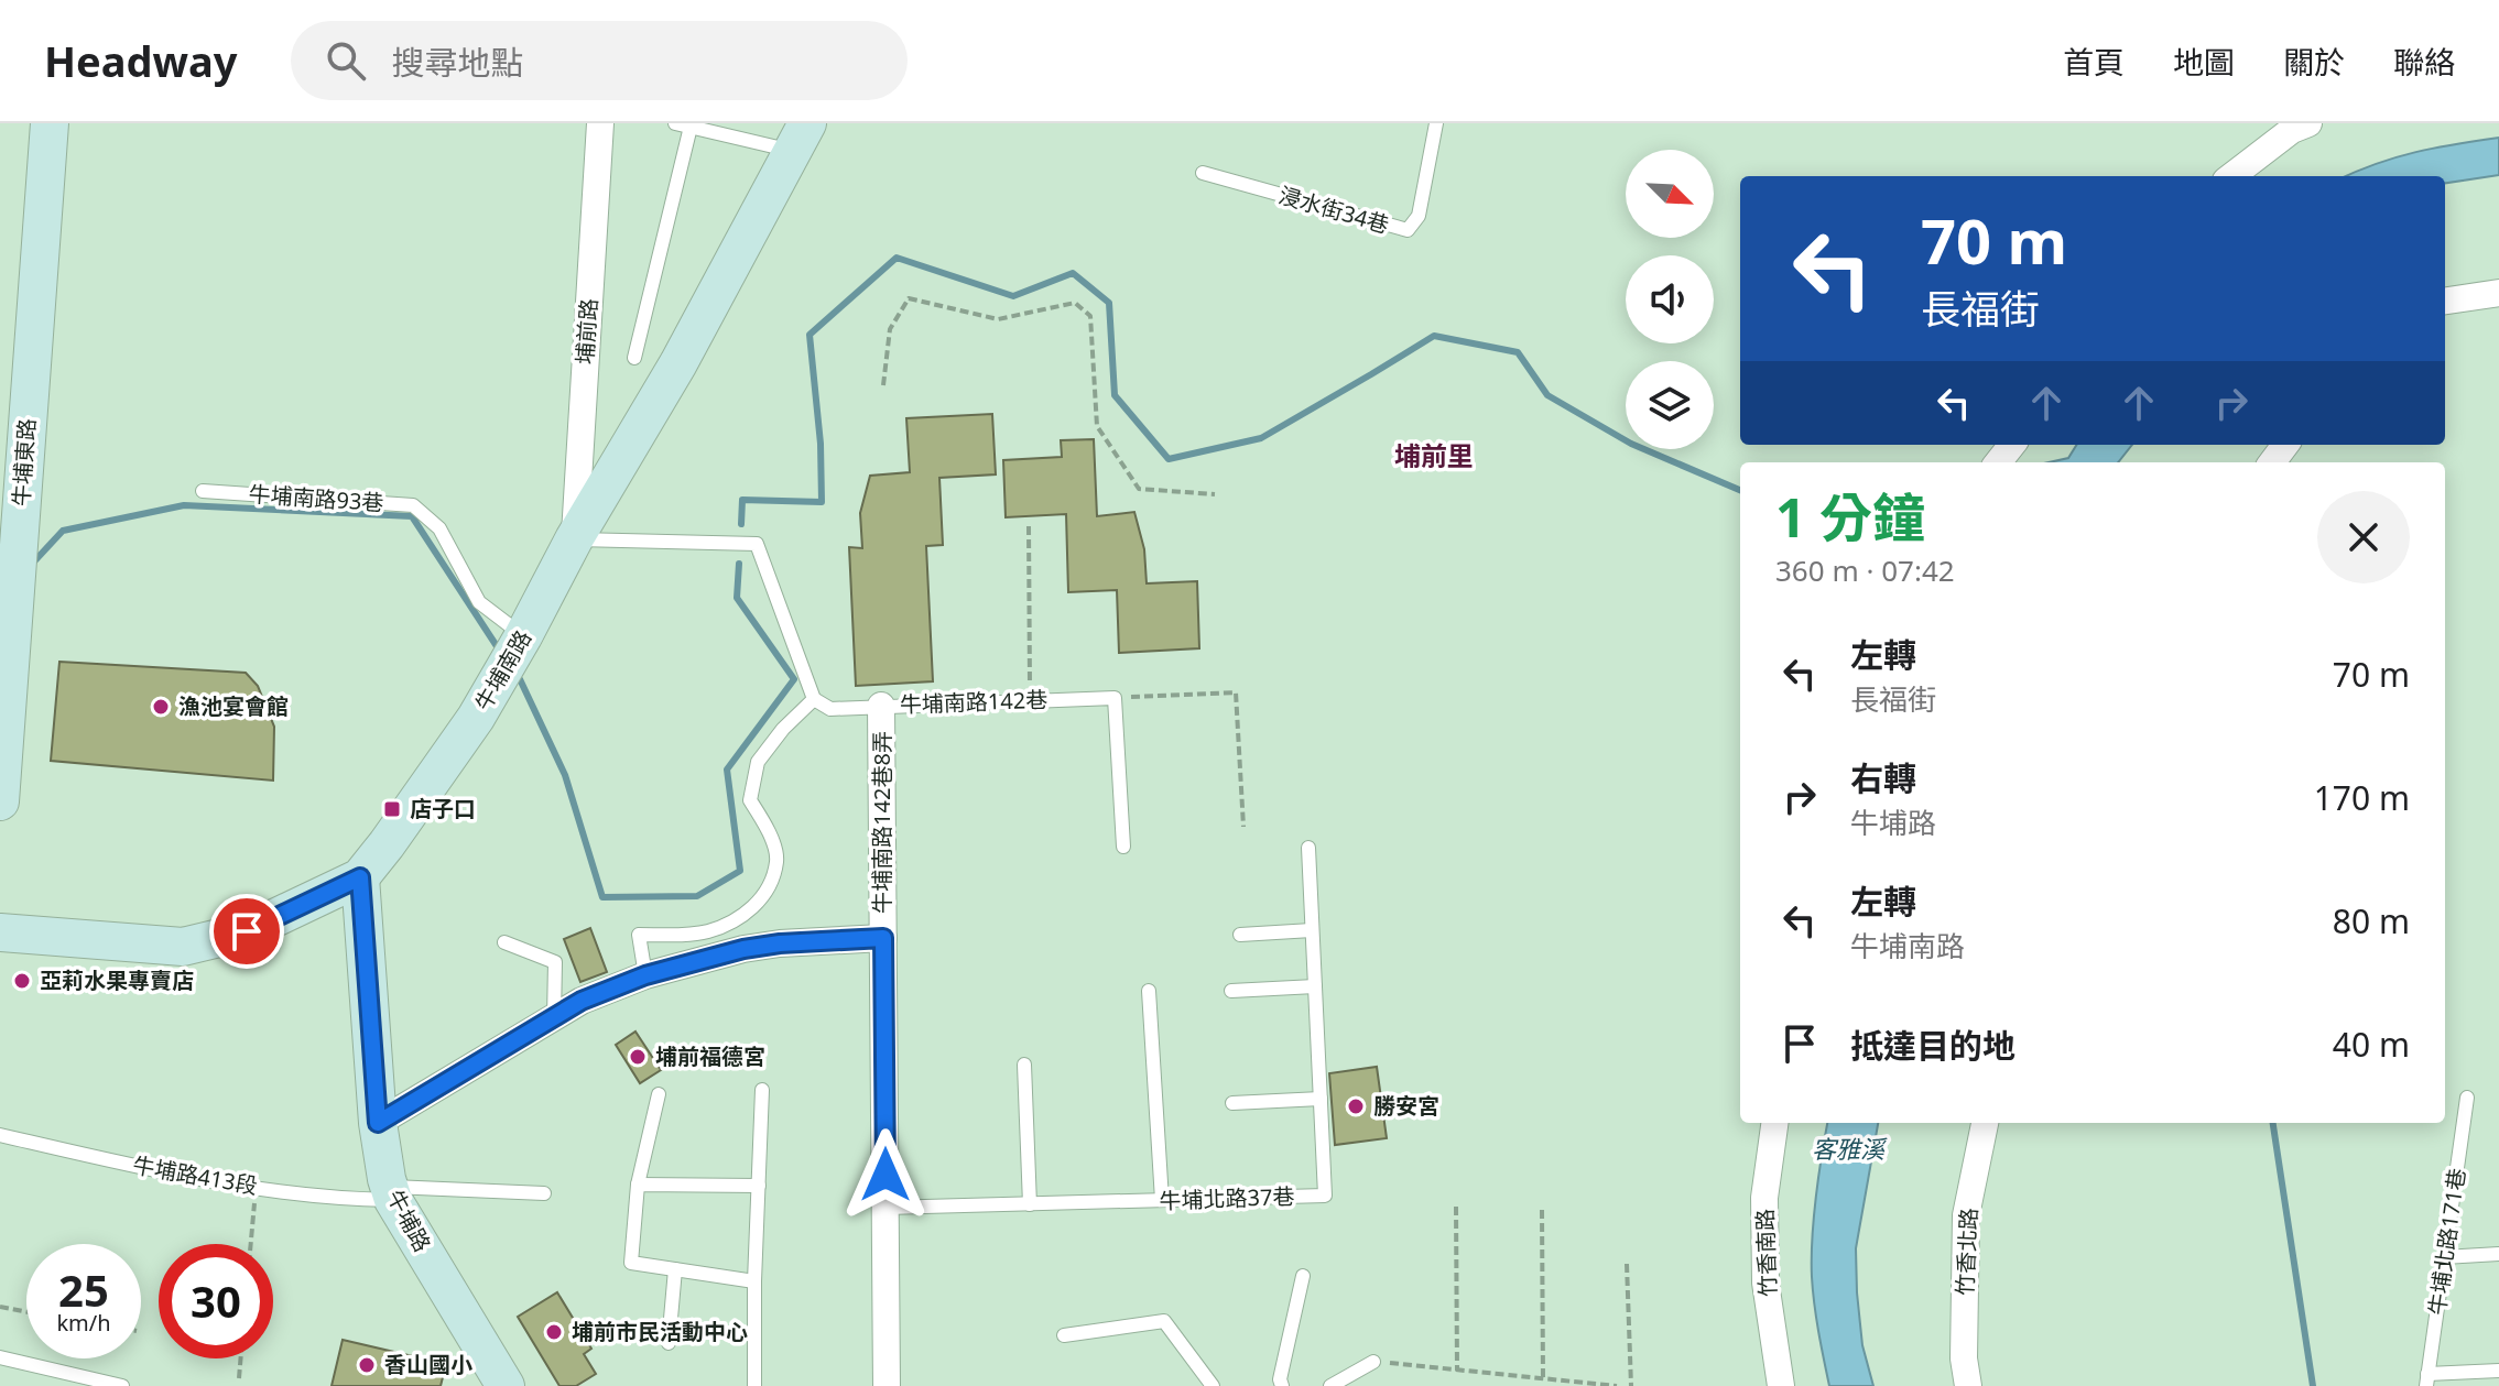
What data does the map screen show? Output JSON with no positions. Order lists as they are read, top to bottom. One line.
{"streets":{"street":["埔前路","牛埔東路","牛埔南路","牛埔南路142巷8弄","牛埔路","竹香北路","竹香南路"],"lane":["浸水街34巷","牛埔南路93巷","牛埔南路142巷","牛埔路413段","牛埔北路37巷","牛埔北路171巷"]},"crossings":[["埔前路","牛埔南路"],["牛埔南路93巷","牛埔南路"],["牛埔南路","牛埔路"],["牛埔南路142巷","牛埔南路142巷8弄"],["牛埔路413段","牛埔路"]],"districts":["埔前里"],"water":["客雅溪"],"places":{"other":["漁池宴會館","亞莉水果專賣店","埔前福德宮","勝安宮","埔前市民活動中心","香山國小"],"transit":["店子口"]},"north":"bottom right","page":{"header":"Headway","search":"搜尋地點","nav":["首頁","地圖","關於","聯絡"],"turn":["70 m","長福街"],"heading":["1 分鐘","360 m · 07:42"],"list":[{"name":"左轉","note":"長福街","value":"70 m"},{"name":"右轉","note":"牛埔路","value":"170 m"},{"name":"左轉","note":"牛埔南路","value":"80 m"},{"name":"抵達目的地","value":"40 m"}],"speed":"25 km/h","limit":"30"}}
